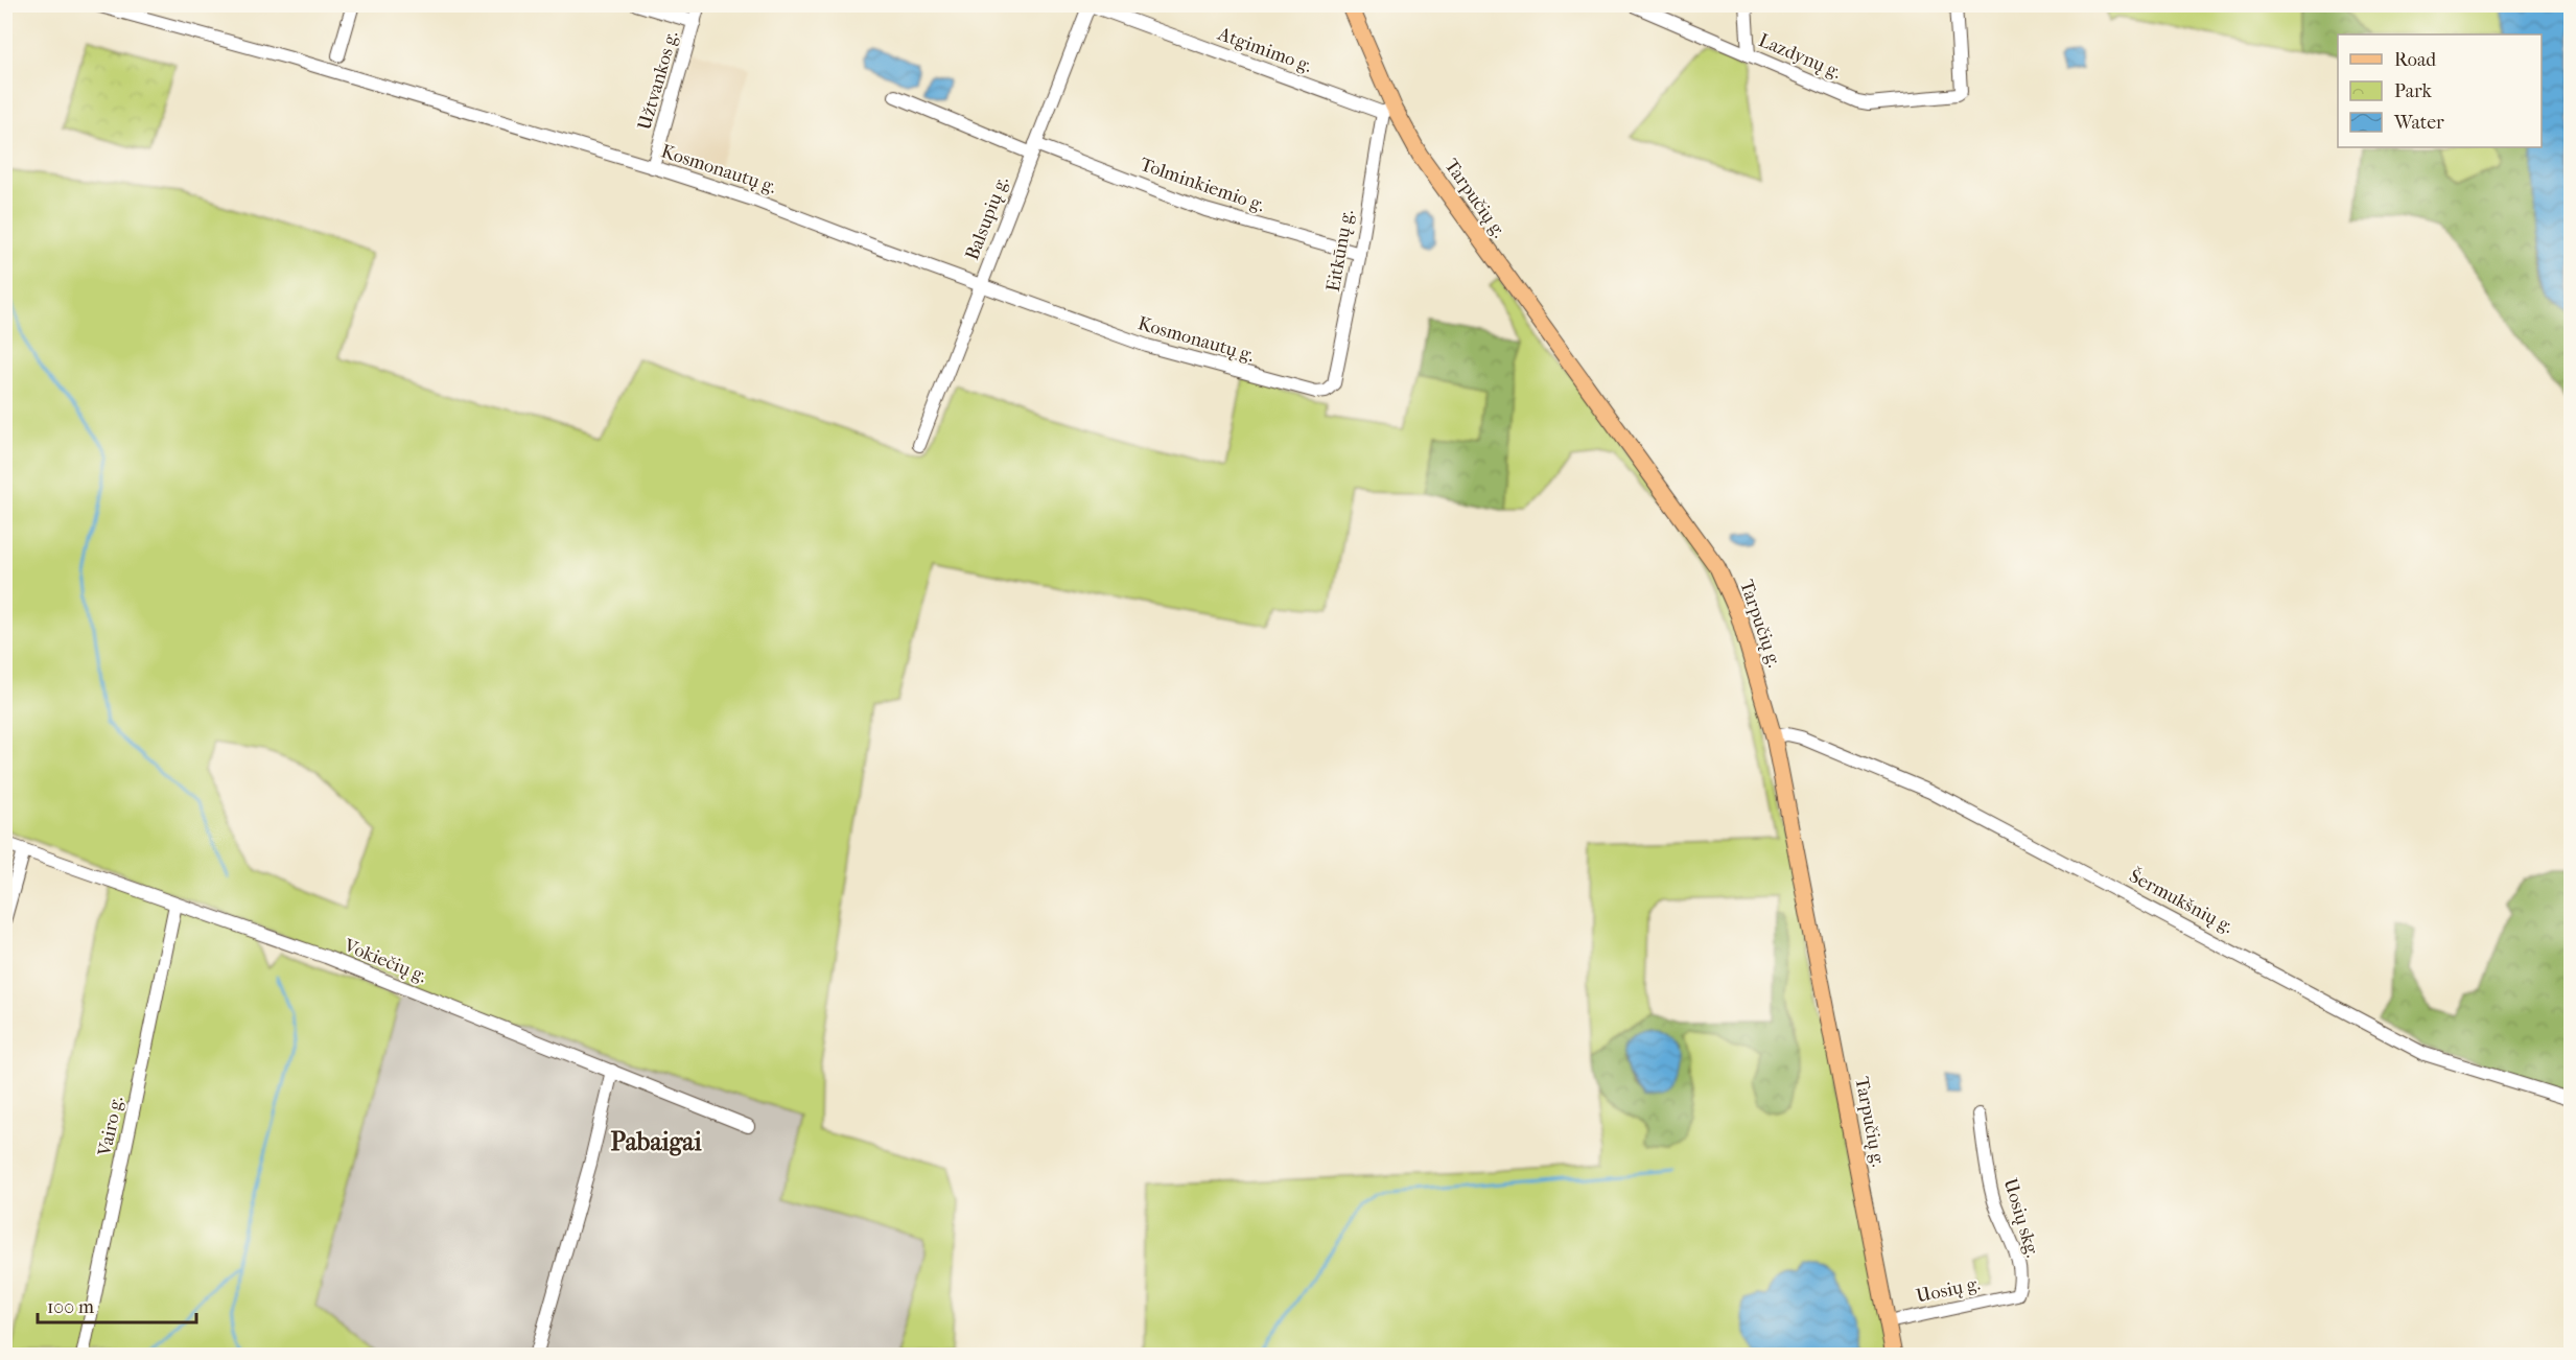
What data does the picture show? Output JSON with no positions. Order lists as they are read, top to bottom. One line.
{"streets":{"main road":["Tarpučių g."],"street":["Atgimimo g.","Lazdynų g.","Užtvankos g.","Kosmonautų g.","Tolminkiemio g.","Balsupių g.","Eitkūnų g.","Šermukšnių g.","Vokiečių g.","Vairo g.","Uosių skg.","Uosių g."]},"crossings":[["Atgimimo g.","Tarpučių g."],["Atgimimo g.","Balsupių g."],["Atgimimo g.","Eitkūnų g."],["Užtvankos g.","Kosmonautų g."],["Kosmonautų g.","Balsupių g."],["Kosmonautų g.","Eitkūnų g."],["Tolminkiemio g.","Balsupių g."],["Tolminkiemio g.","Eitkūnų g."],["Tarpučių g.","Eitkūnų g."],["Tarpučių g.","Šermukšnių g."],["Tarpučių g.","Uosių g."],["Vokiečių g.","Vairo g."],["Uosių skg.","Uosių g."]],"districts":["Pabaigai"],"legend":["Road","Park","Water"],"scale_bar":"100 m"}
